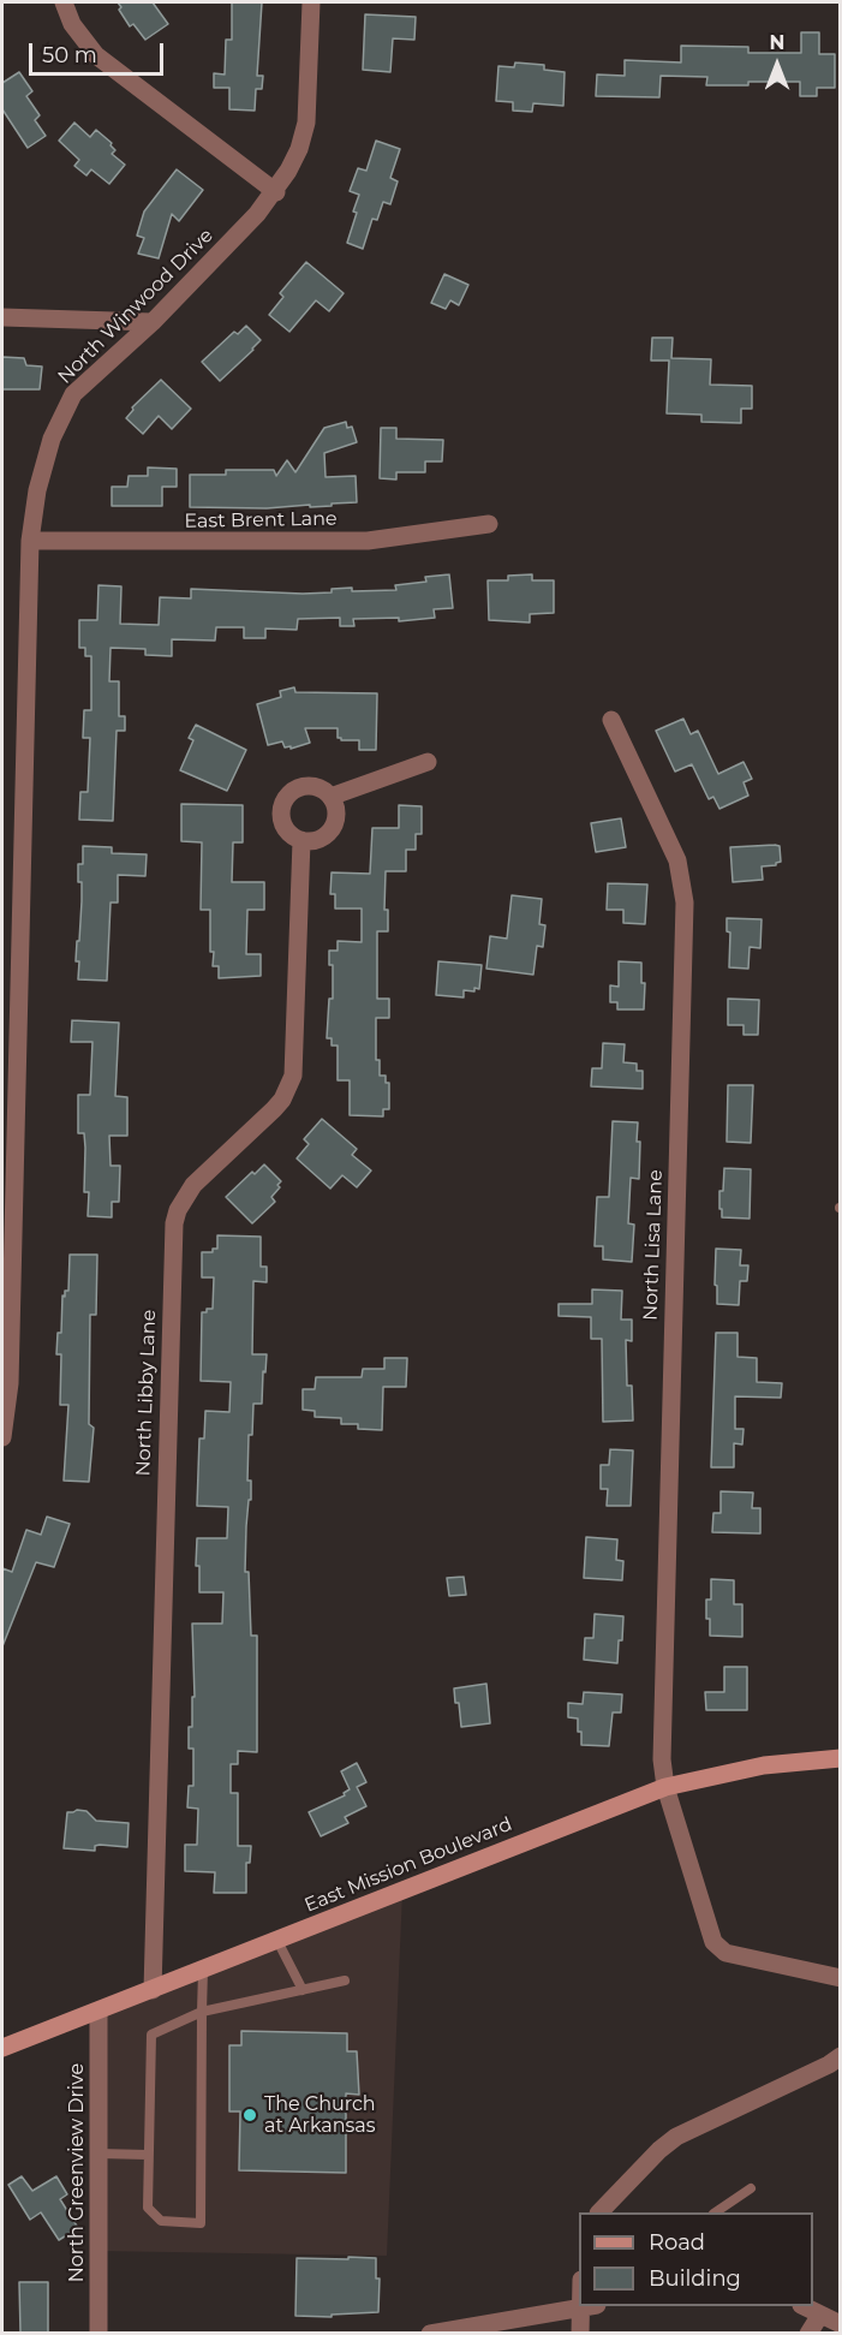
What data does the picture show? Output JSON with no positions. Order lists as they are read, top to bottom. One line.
{"streets":{"main road":["East Mission Boulevard"],"street":["North Winwood Drive","East Brent Lane","North Lisa Lane","North Libby Lane","North Greenview Drive"]},"crossings":[["North Winwood Drive","East Brent Lane"],["North Lisa Lane","East Mission Boulevard"],["North Libby Lane","East Mission Boulevard"],["East Mission Boulevard","North Greenview Drive"]],"places":["The Church at Arkansas"],"legend":["Road","Building"],"scale_bar":"50 m","north":"top"}
